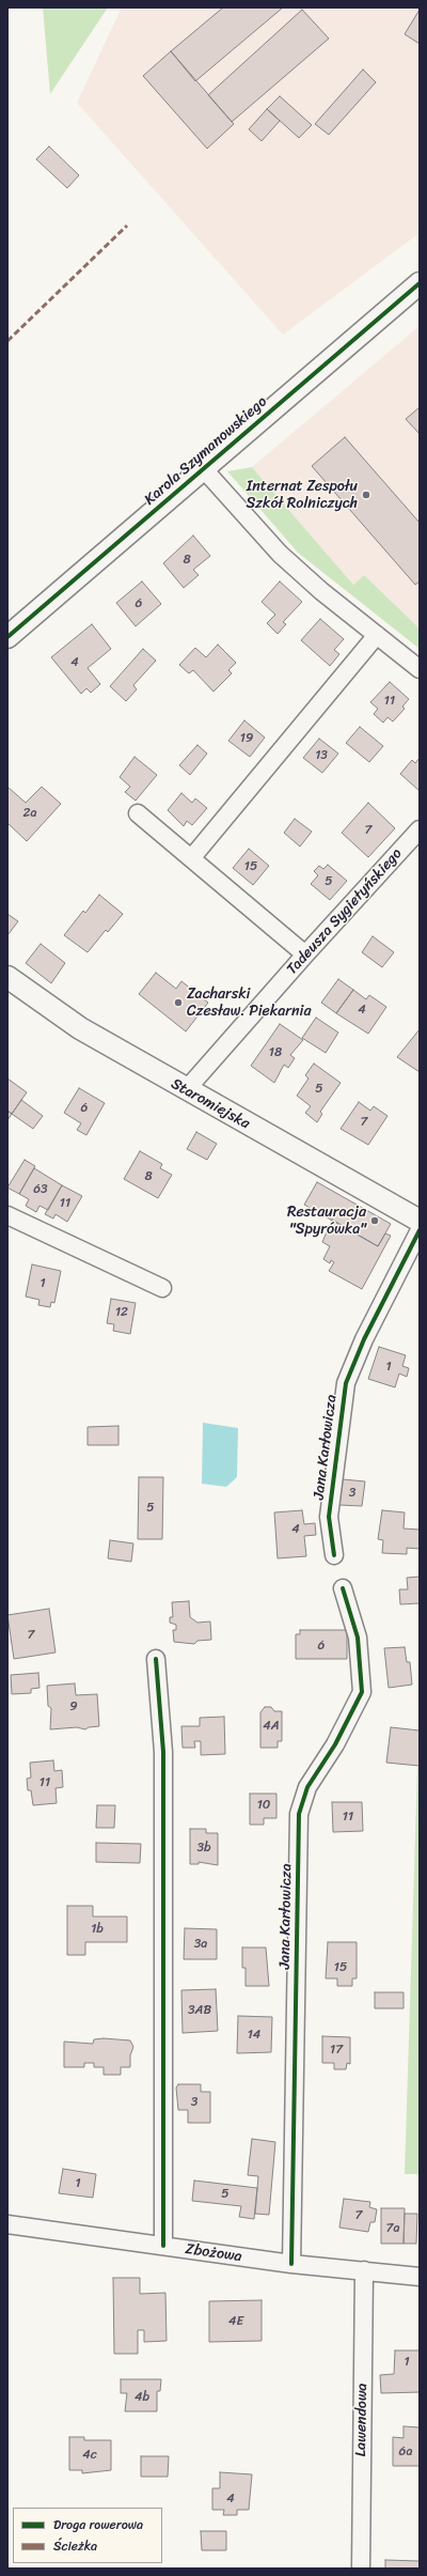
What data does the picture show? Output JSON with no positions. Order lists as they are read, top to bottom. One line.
{"streets":{"street":["Karola Szymanowskiego","Tadeusza Sygietyńskiego","Staromiejska","Jana Karłowicza","Zbożowa","Lawendowa"]},"crossings":[["Tadeusza Sygietyńskiego","Staromiejska"],["Jana Karłowicza","Zbożowa"],["Zbożowa","Lawendowa"]],"places":["Internat Zespołu Szkół Rolniczych","Zacharski Czesław. Piekarnia","Restauracja \"Spyrówka\""],"house_numbers":["8","6","4","11","19","13","2a","7","15","5","4","18","5","6","7","8","63","11","1","12","1","3","5","4","7","6","9","4A","11","10","11","3b","1b","3a","15","3AB","14","17","3","1","5","7","7a","4E","1","4b","6a","4c","4"],"legend":["Droga rowerowa","Ścieżka"]}
